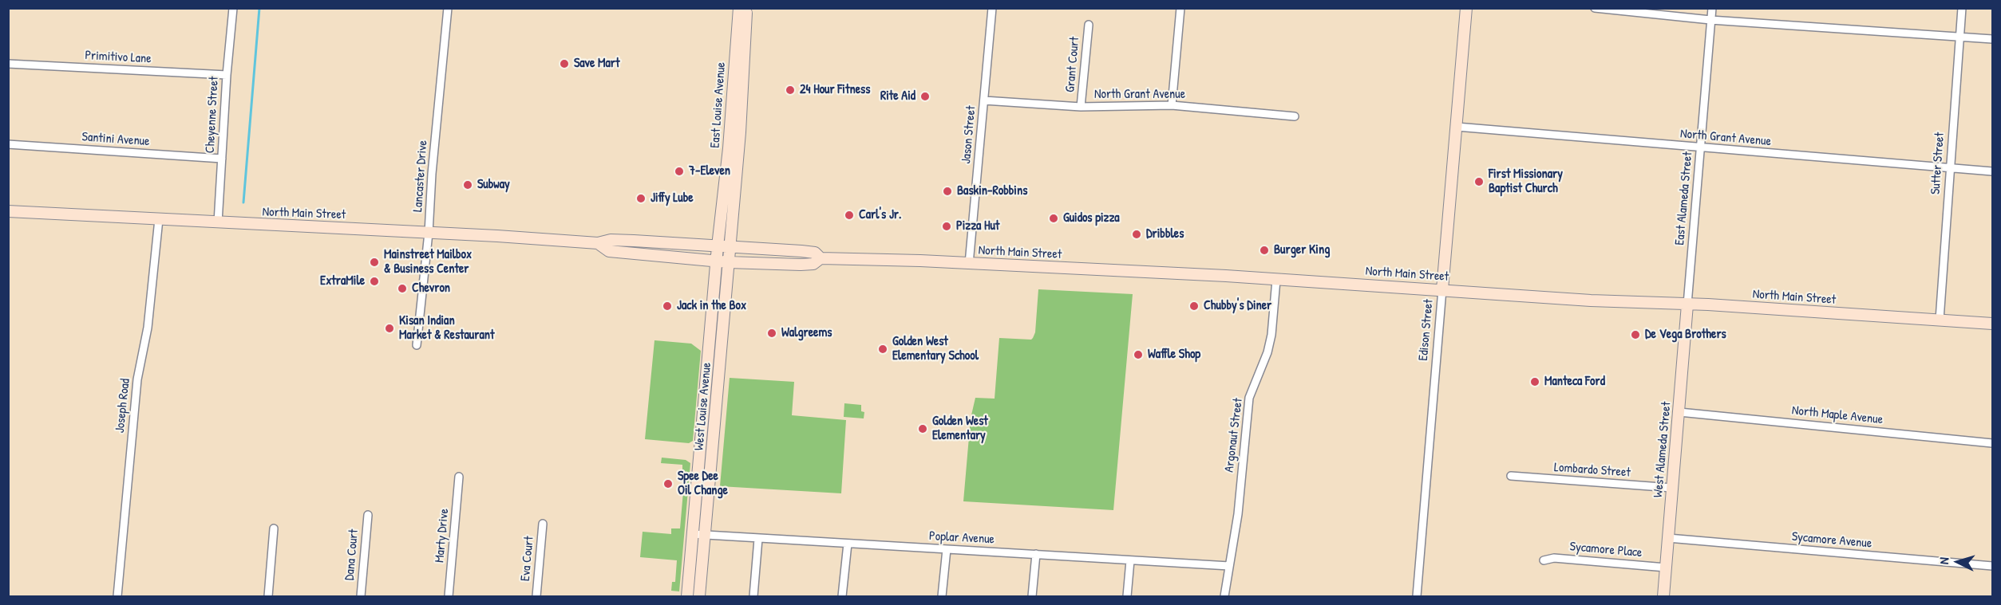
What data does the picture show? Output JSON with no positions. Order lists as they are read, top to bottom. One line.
{"streets":{"main road":["East Louise Avenue","North Main Street","Edison Street","West Louise Avenue","West Alameda Street"],"street":["Primitivo Lane","Grant Court","North Grant Avenue","Cheyenne Street","Jason Street","Santini Avenue","Sutter Street","Lancaster Drive","East Alameda Street","Joseph Road","North Maple Avenue","Argonaut Street","Lombardo Street","Marty Drive","Poplar Avenue","Sycamore Avenue","Sycamore Place","Dana Court","Eva Court"]},"crossings":[["Primitivo Lane","Cheyenne Street"],["Grant Court","North Grant Avenue"],["North Grant Avenue","Jason Street"],["North Grant Avenue","Sutter Street"],["North Grant Avenue","East Alameda Street"],["North Grant Avenue","Edison Street"],["East Louise Avenue","North Main Street"],["East Louise Avenue","West Louise Avenue"],["Cheyenne Street","Santini Avenue"],["Cheyenne Street","North Main Street"],["Jason Street","North Main Street"],["Sutter Street","North Main Street"],["Lancaster Drive","North Main Street"],["East Alameda Street","North Main Street"],["East Alameda Street","West Alameda Street"],["North Main Street","Edison Street"],["North Main Street","Joseph Road"],["North Main Street","West Louise Avenue"],["North Main Street","Argonaut Street"],["North Main Street","West Alameda Street"],["West Louise Avenue","Poplar Avenue"],["North Maple Avenue","West Alameda Street"],["Argonaut Street","Poplar Avenue"],["West Alameda Street","Lombardo Street"],["West Alameda Street","Sycamore Avenue"],["West Alameda Street","Sycamore Place"]],"places":["Save Mart","24 Hour Fitness","Rite Aid","7-Eleven","First Missionary Baptist Church","Subway","Baskin-Robbins","Jiffy Lube","Carl's Jr.","Guidos pizza","Pizza Hut","Dribbles","Burger King","Mainstreet Mailbox & Business Center","ExtraMile","Chevron","Jack in the Box","Chubby's Diner","Kisan Indian Market & Restaurant","Walgreems","De Vega Brothers","Golden West Elementary School","Waffle Shop","Manteca Ford","Golden West Elementary","Spee Dee Oil Change"],"north":"left"}
